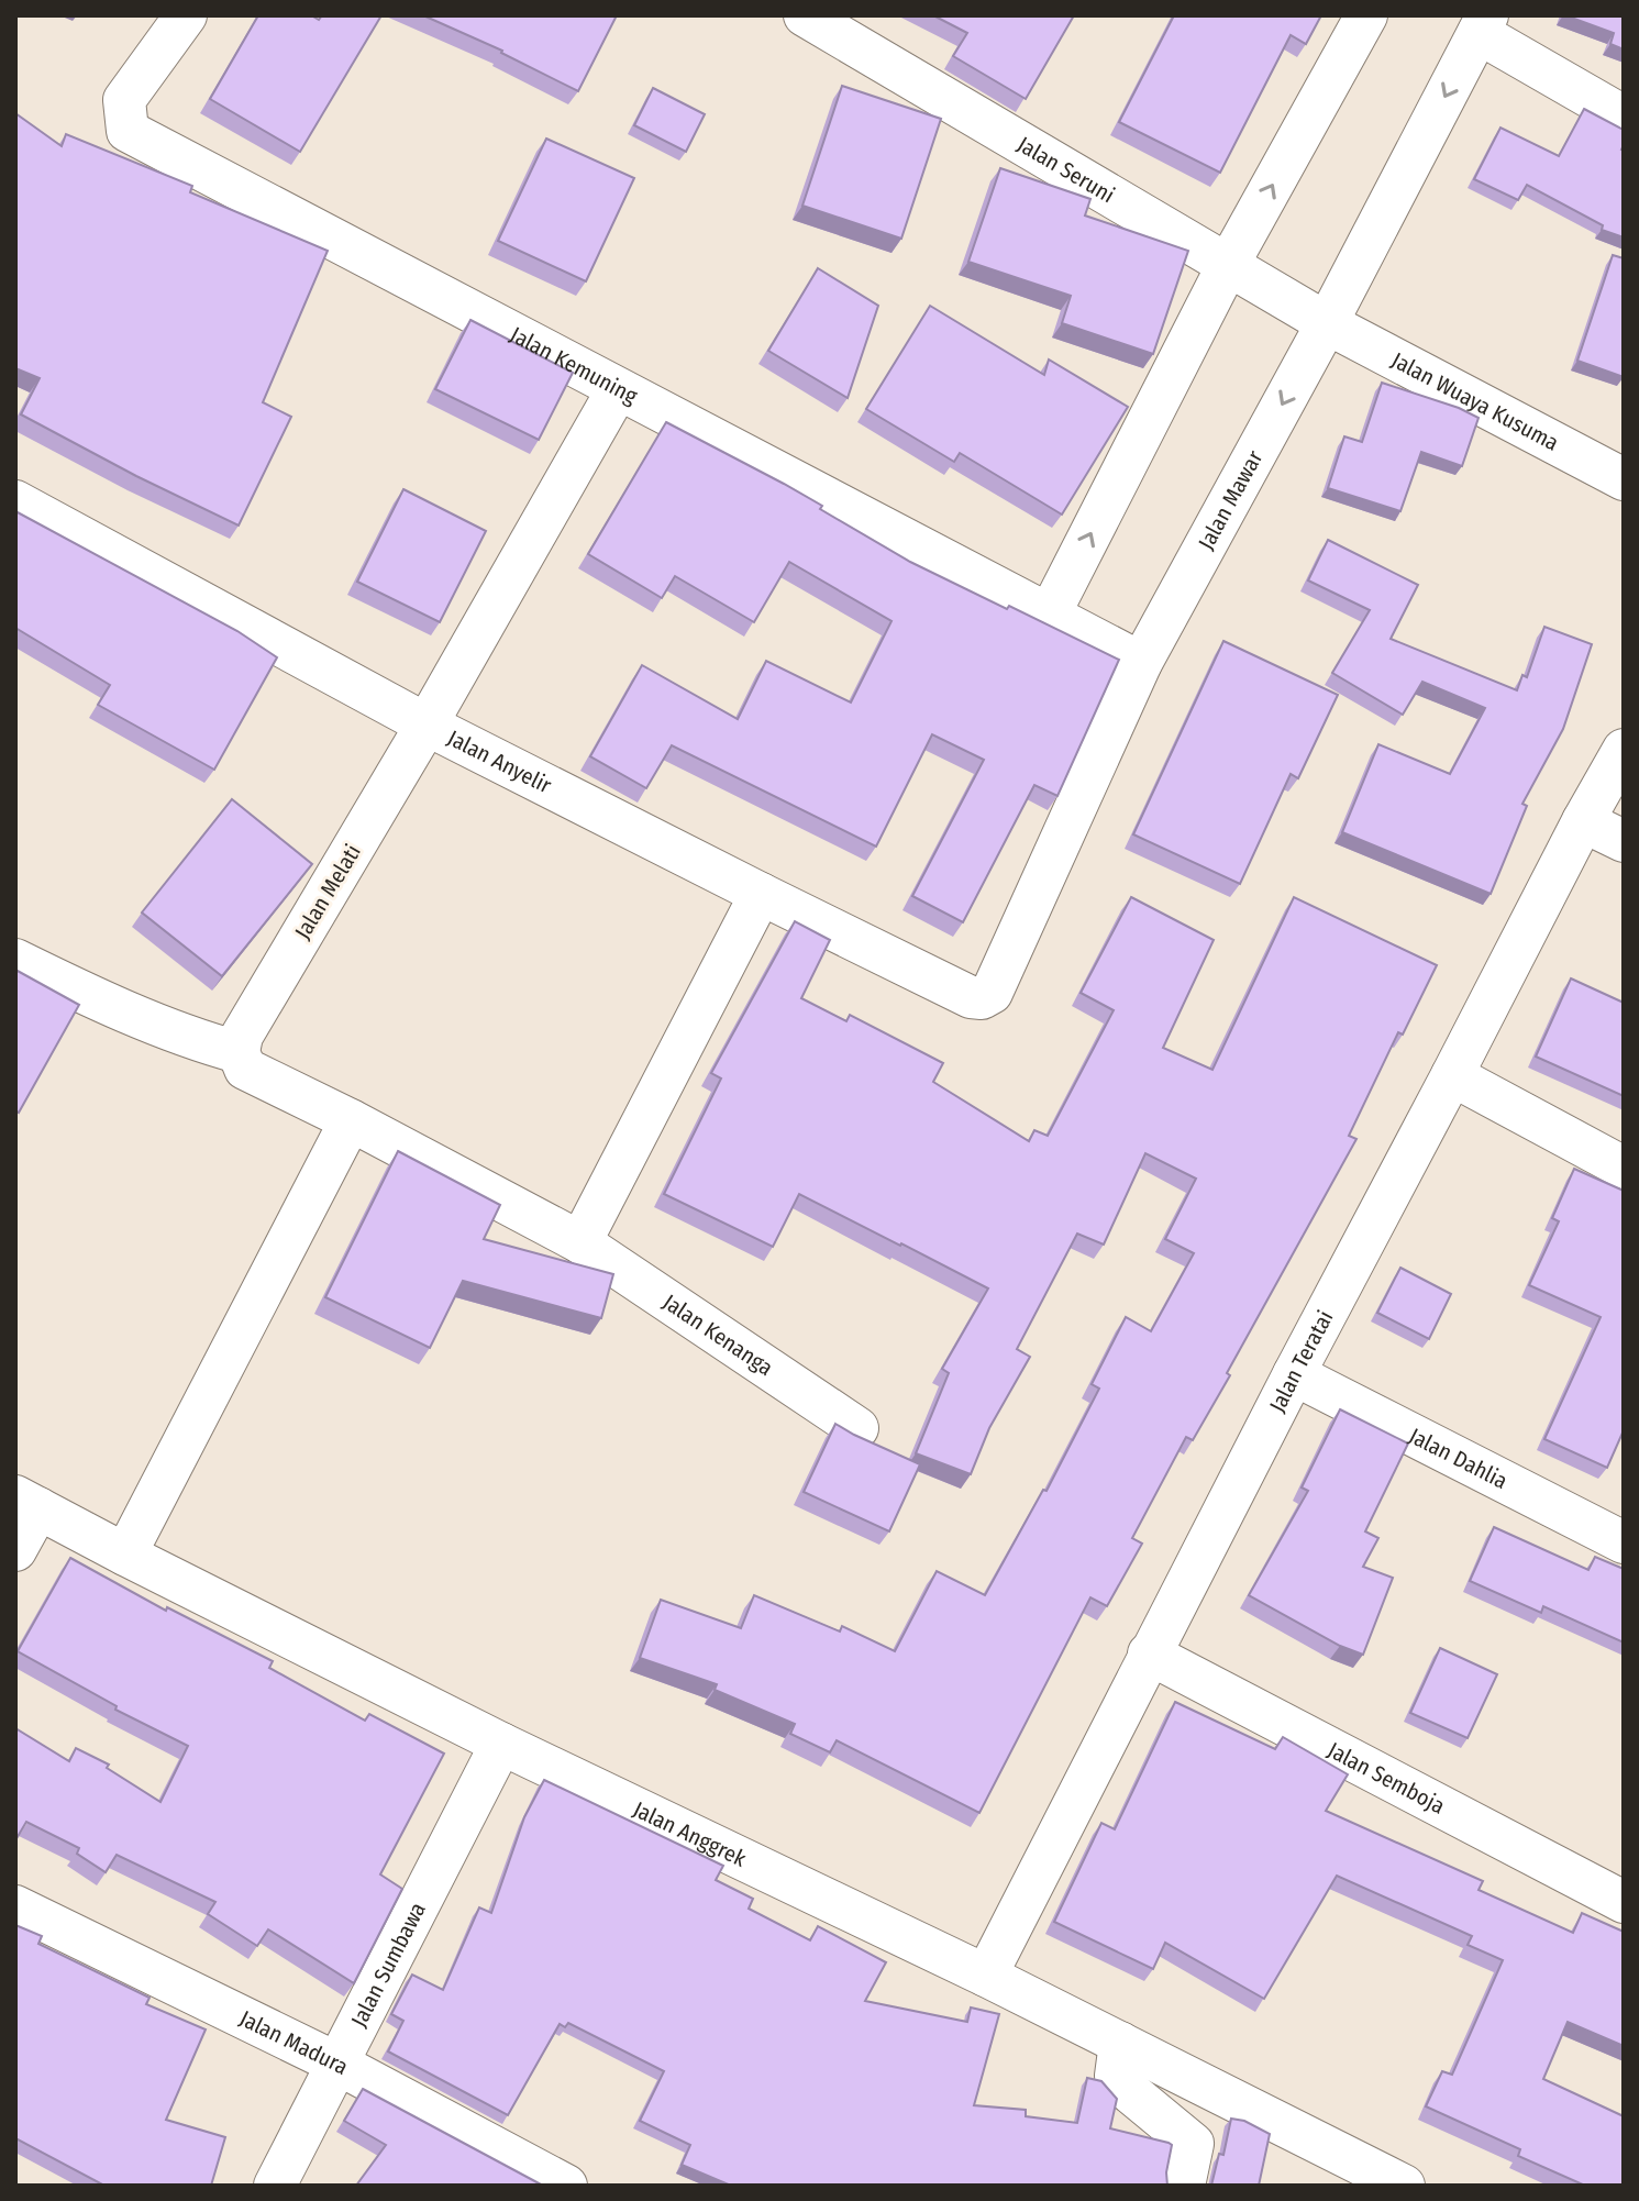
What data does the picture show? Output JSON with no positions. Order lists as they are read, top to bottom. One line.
{"streets":{"street":["Jalan Seruni","Jalan Kemuning","Jalan Wuaya Kusuma","Jalan Mawar","Jalan Anyelir","Jalan Melati","Jalan Kenanga","Jalan Teratai","Jalan Dahlia","Jalan Semboja","Jalan Anggrek","Jalan Sumbawa","Jalan Madura"]},"crossings":[["Jalan Seruni","Jalan Wuaya Kusuma"],["Jalan Seruni","Jalan Mawar"],["Jalan Kemuning","Jalan Mawar"],["Jalan Kemuning","Jalan Melati"],["Jalan Wuaya Kusuma","Jalan Mawar"],["Jalan Mawar","Jalan Anyelir"],["Jalan Anyelir","Jalan Melati"],["Jalan Teratai","Jalan Dahlia"],["Jalan Teratai","Jalan Semboja"],["Jalan Teratai","Jalan Anggrek"],["Jalan Anggrek","Jalan Sumbawa"],["Jalan Sumbawa","Jalan Madura"]]}
